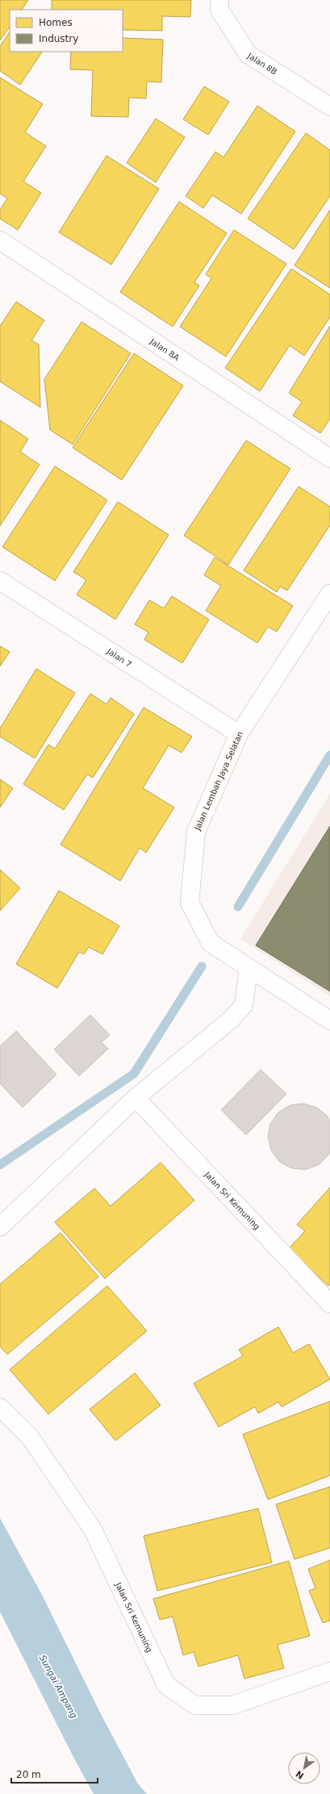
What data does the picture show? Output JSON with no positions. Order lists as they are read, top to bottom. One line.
{"streets":{"street":["Jalan 8B","Jalan 8A","Jalan 7","Jalan Lembah Jaya Selatan","Jalan Sri Kemuning"]},"crossings":[["Jalan 7","Jalan Lembah Jaya Selatan"]],"water":["Sungai Ampang"],"legend":["Homes","Industry"],"scale_bar":"20 m","north":"bottom left"}
